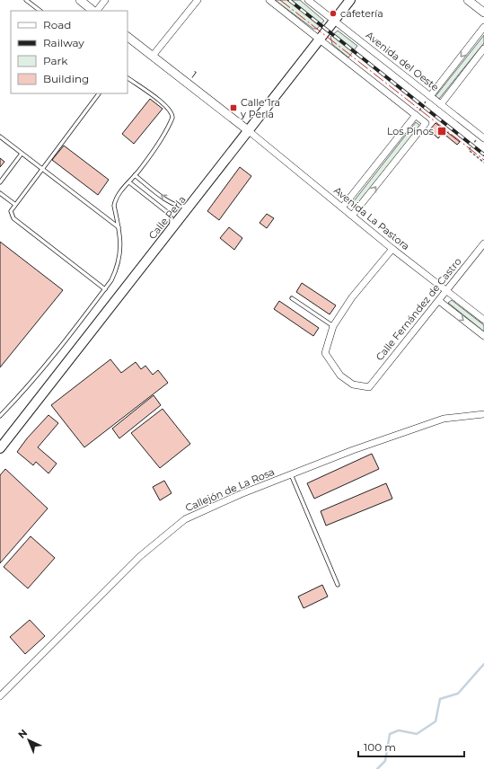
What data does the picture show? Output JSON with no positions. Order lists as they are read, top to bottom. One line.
{"streets":{"main road":["Calle Perla"],"street":["Avenida del Oeste","1","Avenida La Pastora","Calle Fernández de Castro","Callejón de La Rosa"]},"crossings":[["Avenida del Oeste","Calle Perla"],["1","Calle Perla"],["1","Avenida La Pastora"],["Calle Perla","Avenida La Pastora"],["Avenida La Pastora","Calle Fernández de Castro"]],"places":{"other":["cafetería"],"transit":["Calle 1ra y Perla","Los Pinos"]},"legend":["Road","Railway","Park","Building"],"scale_bar":"100 m","north":"top left"}
